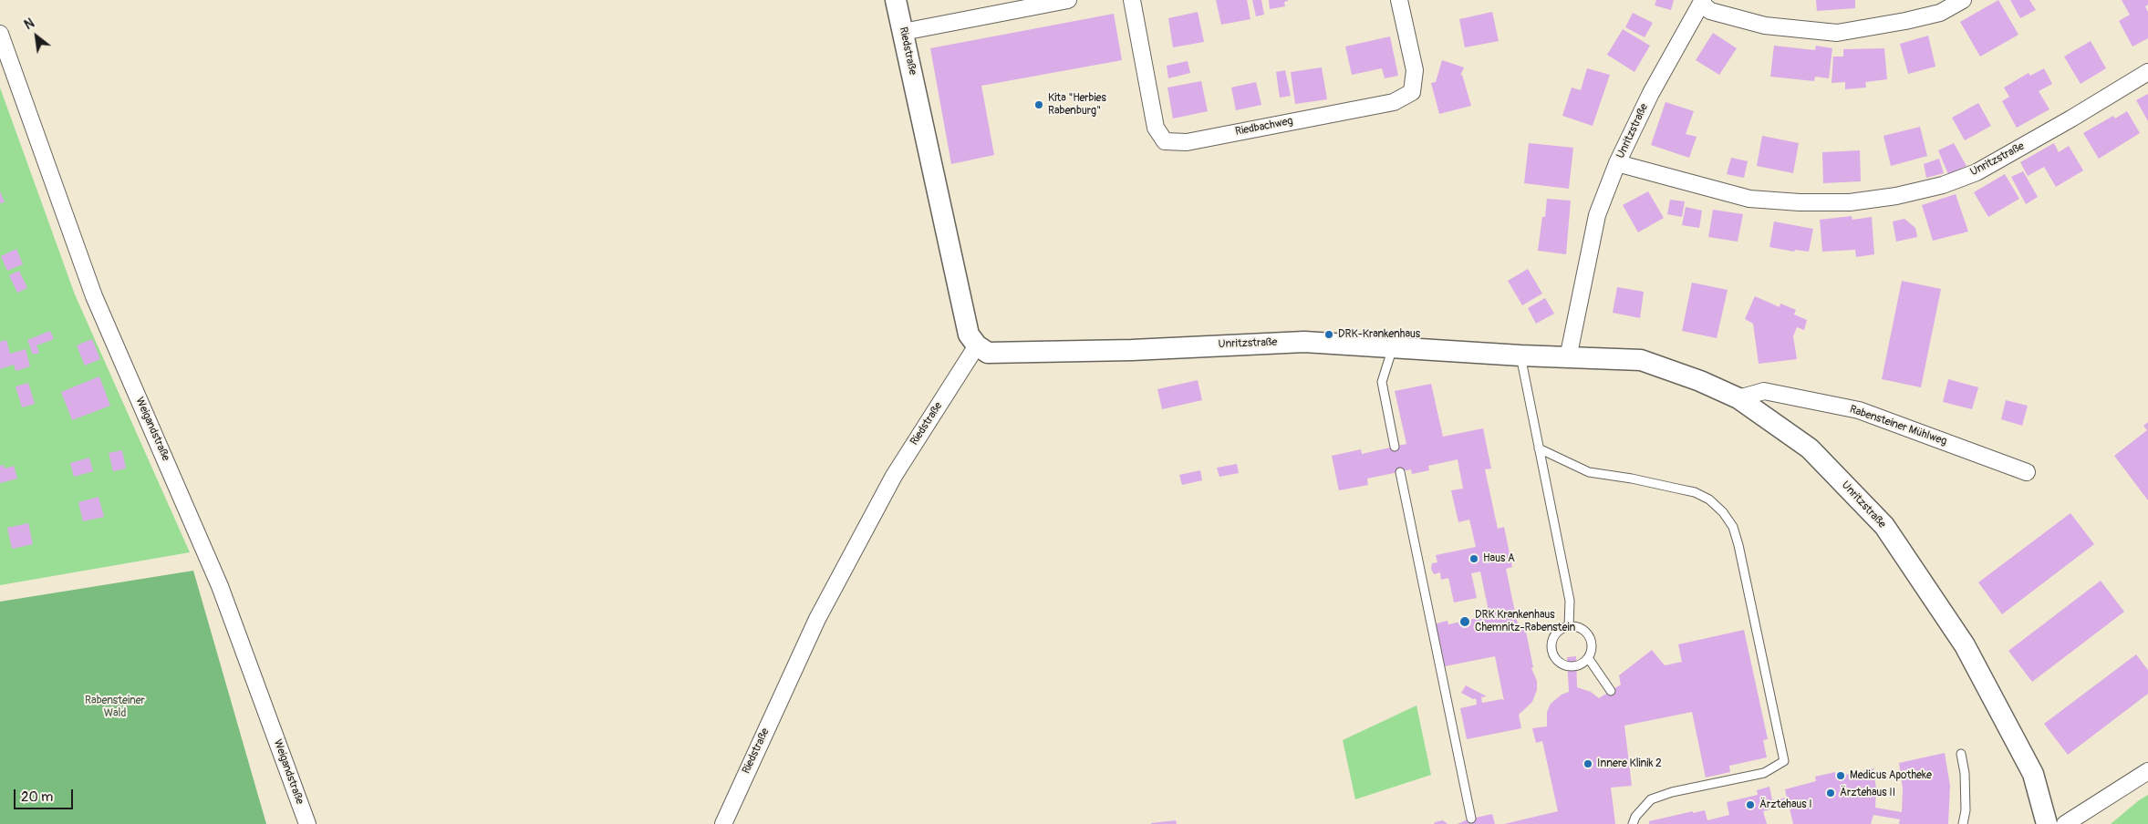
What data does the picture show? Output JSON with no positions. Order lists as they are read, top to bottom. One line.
{"streets":{"street":["Riedstraße","Riedbachweg","Unritzstraße","Rabensteiner Mühlweg","Weigandstraße"]},"crossings":[["Riedstraße","Unritzstraße"],["Unritzstraße","Rabensteiner Mühlweg"]],"parks":["Rabensteiner Wald"],"places":["Kita \"Herbies Rabenburg\"","DRK-Krankenhaus","Haus A","DRK Krankenhaus Chemnitz-Rabenstein","Innere Klinik 2","Medicus Apotheke","Ärztehaus II","Ärztehaus I"],"scale_bar":"20 m","north":"top left"}
